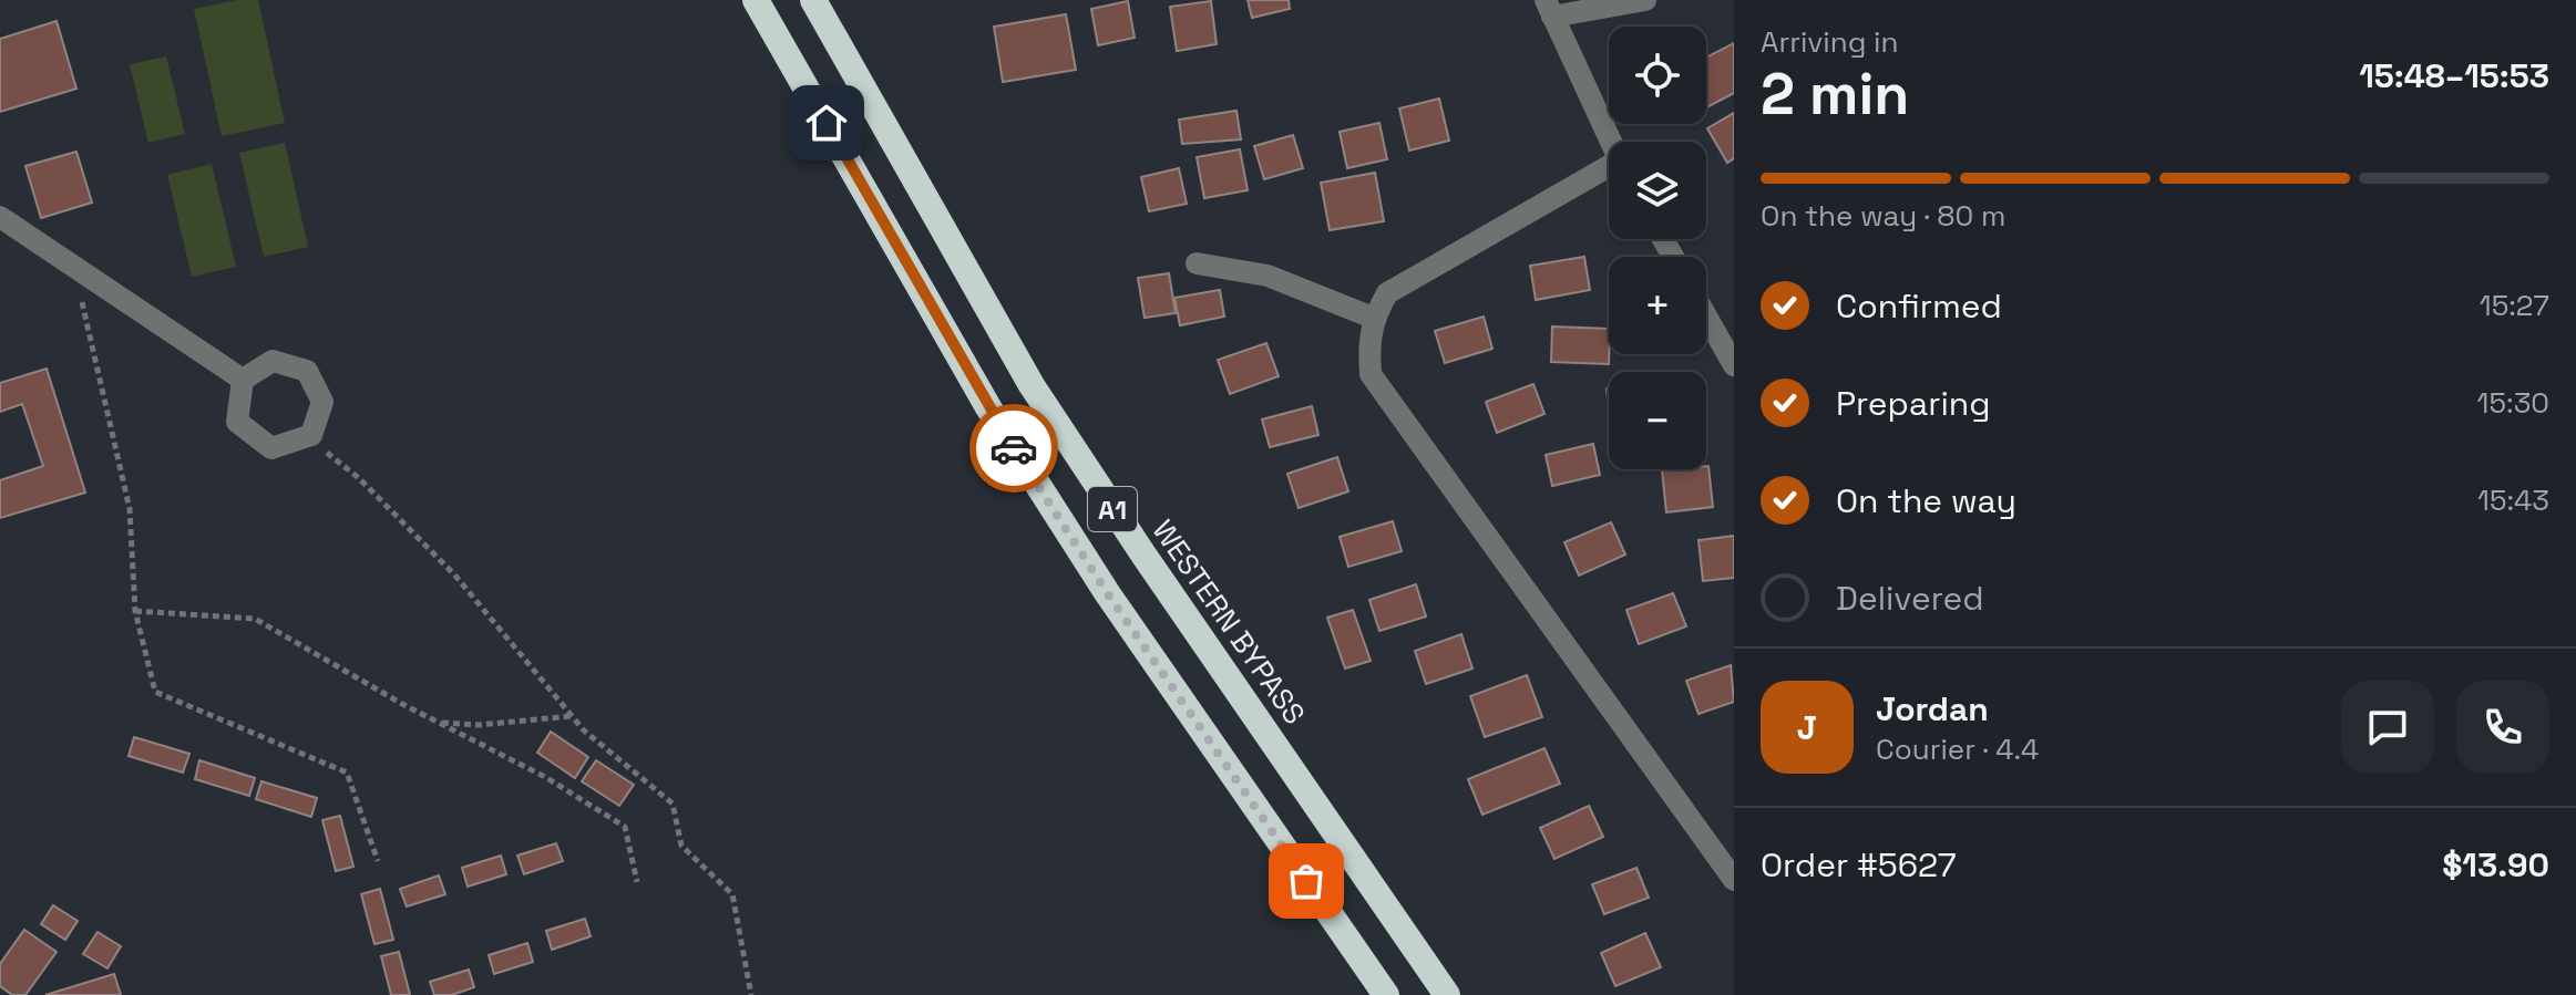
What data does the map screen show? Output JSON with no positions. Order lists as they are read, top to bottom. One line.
{"streets":{"highway":["A1","WESTERN BYPASS"]},"page":{"heading":["2 min","Arriving in","15:48–15:53"],"panel":["Jordan","Courier · 4.4","Order #5627","$13.90"],"map_buttons":["+","−"],"bar":"On the way · 80 m","list":[["Confirmed","15:27"],["Preparing","15:30"],["On the way","15:43"],"Delivered"],"round":"J"}}
